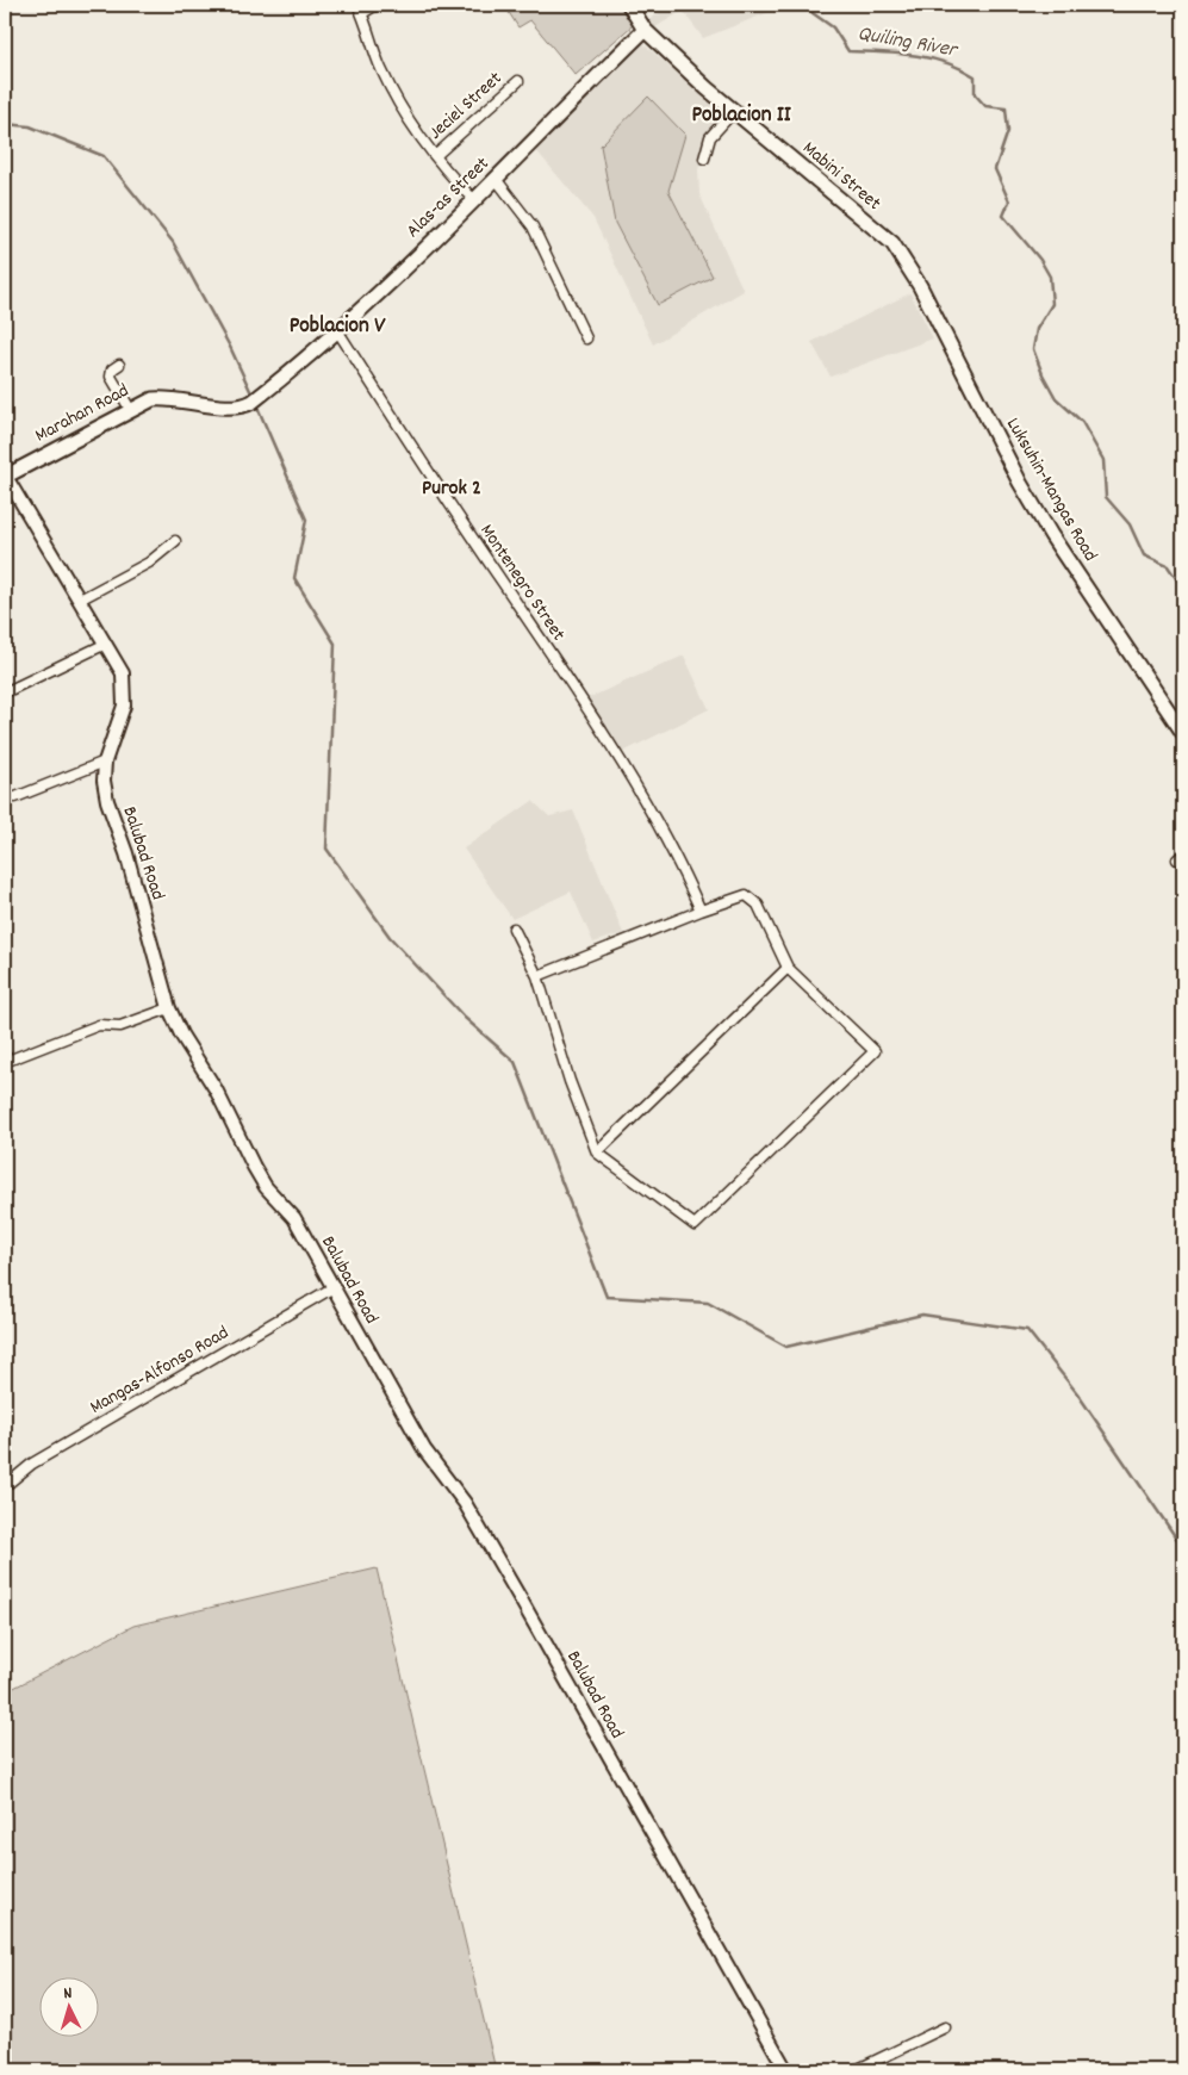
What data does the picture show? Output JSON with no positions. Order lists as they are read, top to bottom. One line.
{"streets":{"main road":["Mabini Street","Alas-as Street","Marahan Road","Luksuhin-Mangas Road"],"street":["Jeciel Street","Montenegro Street","Balubad Road","Mangas-Alfonso Road"]},"crossings":[["Mabini Street","Alas-as Street"],["Mabini Street","Luksuhin-Mangas Road"],["Alas-as Street","Marahan Road"],["Alas-as Street","Montenegro Street"],["Marahan Road","Balubad Road"],["Balubad Road","Mangas-Alfonso Road"]],"districts":["Poblacion II","Poblacion V","Purok 2"],"water":["Quiling River"],"north":"top"}
